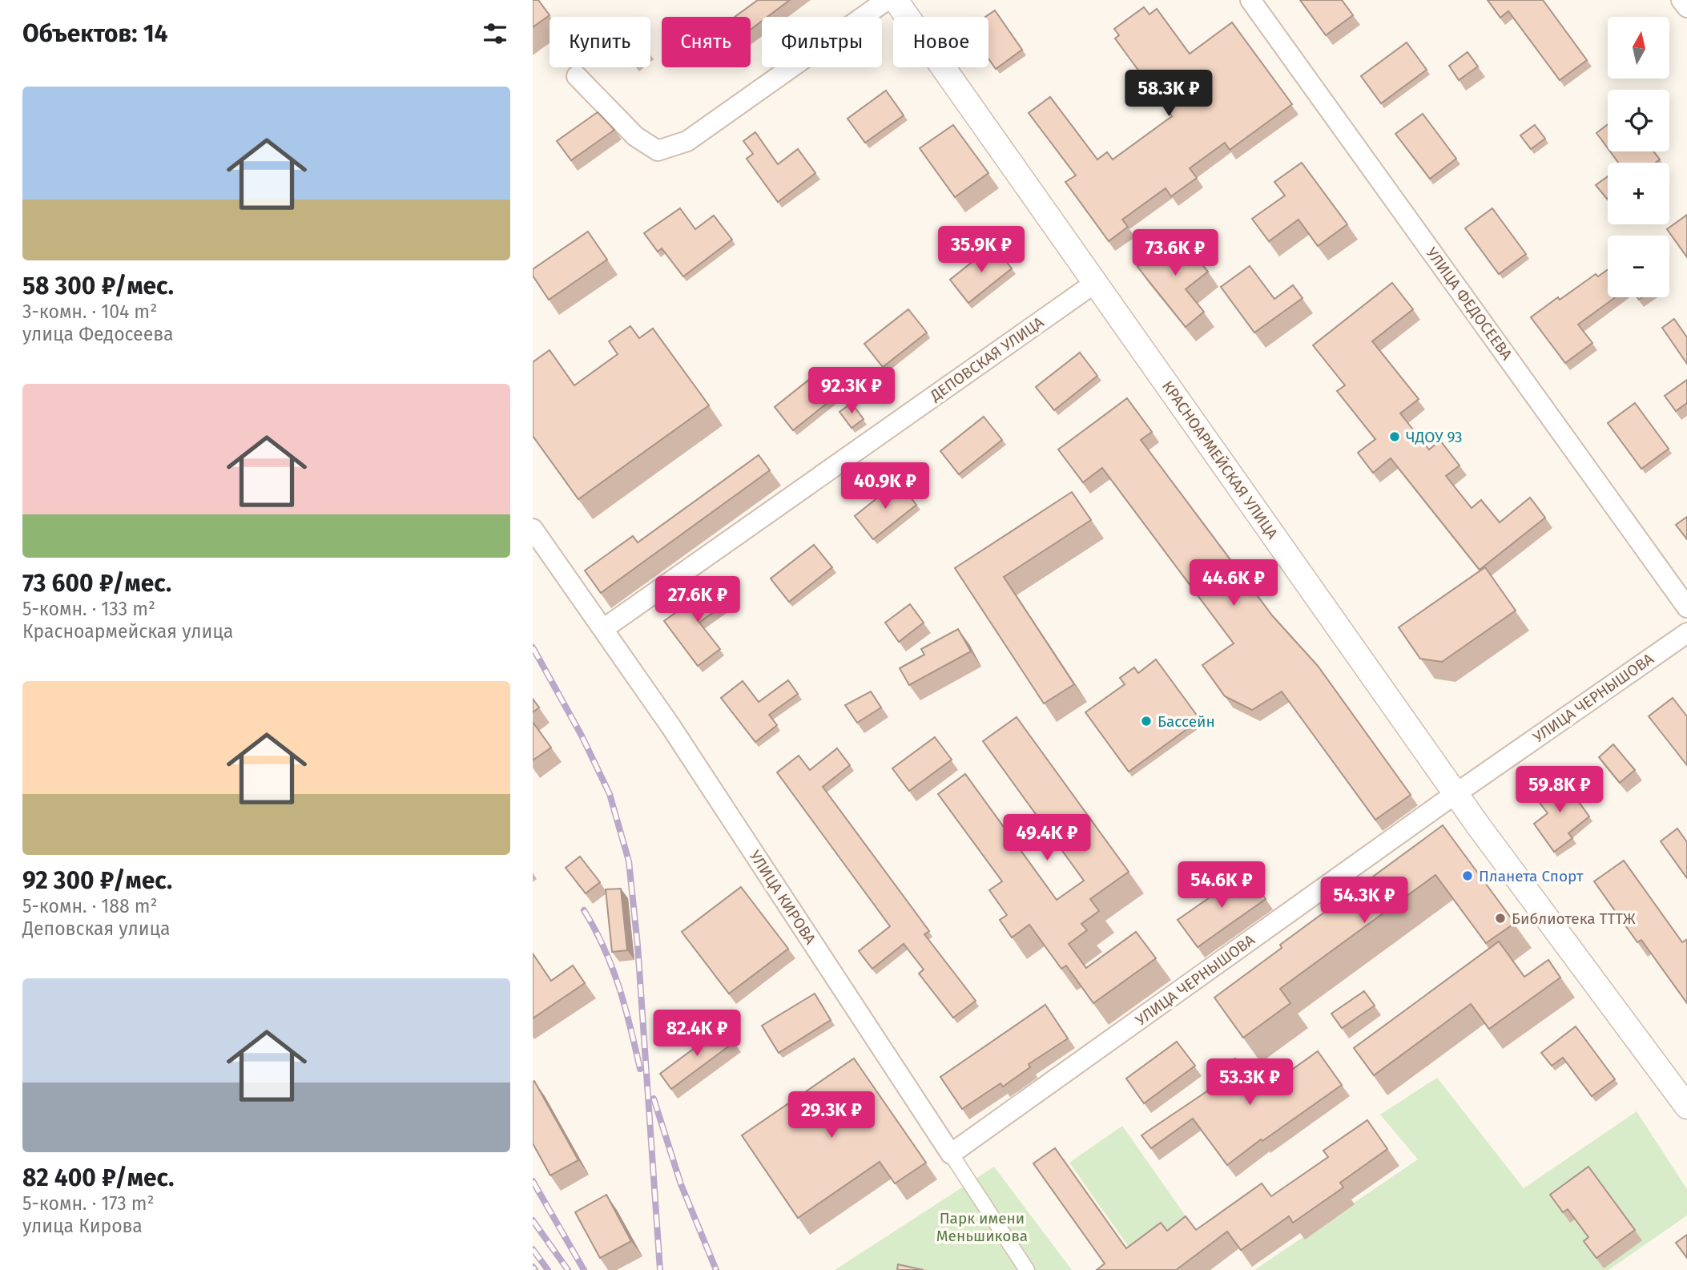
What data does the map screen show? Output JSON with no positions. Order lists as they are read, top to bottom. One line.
{"streets":{"street":["УЛИЦА ФЕДОСЕЕВА","ДЕПОВСКАЯ УЛИЦА","КРАСНОАРМЕЙСКАЯ УЛИЦА","УЛИЦА ЧЕРНЫШОВА","УЛИЦА КИРОВА"]},"crossings":[["ДЕПОВСКАЯ УЛИЦА","КРАСНОАРМЕЙСКАЯ УЛИЦА"],["ДЕПОВСКАЯ УЛИЦА","УЛИЦА КИРОВА"],["КРАСНОАРМЕЙСКАЯ УЛИЦА","УЛИЦА ЧЕРНЫШОВА"],["УЛИЦА ЧЕРНЫШОВА","УЛИЦА КИРОВА"]],"parks":["Парк имени Меньшикова"],"places":["ЧДОУ 93","Бассейн","Планета Спорт","Библиотека ТТТЖ"],"north":"top","page":{"heading":"Объектов: 14","map_buttons":["+","−"],"chip":["Купить","Снять","Фильтры","Новое"],"list":[{"name":"58 300 ₽/мес.","note":"3-комн. · 104 m² · улица Федосеева"},{"name":"73 600 ₽/мес.","note":"5-комн. · 133 m² · Красноармейская улица"},{"name":"92 300 ₽/мес.","note":"5-комн. · 188 m² · Деповская улица"},{"name":"82 400 ₽/мес.","note":"5-комн. · 173 m² · улица Кирова"}],"price":["58.3K ₽","35.9K ₽","73.6K ₽","92.3K ₽","40.9K ₽","44.6K ₽","27.6K ₽","59.8K ₽","49.4K ₽","54.6K ₽","54.3K ₽","82.4K ₽","53.3K ₽","29.3K ₽"]}}
